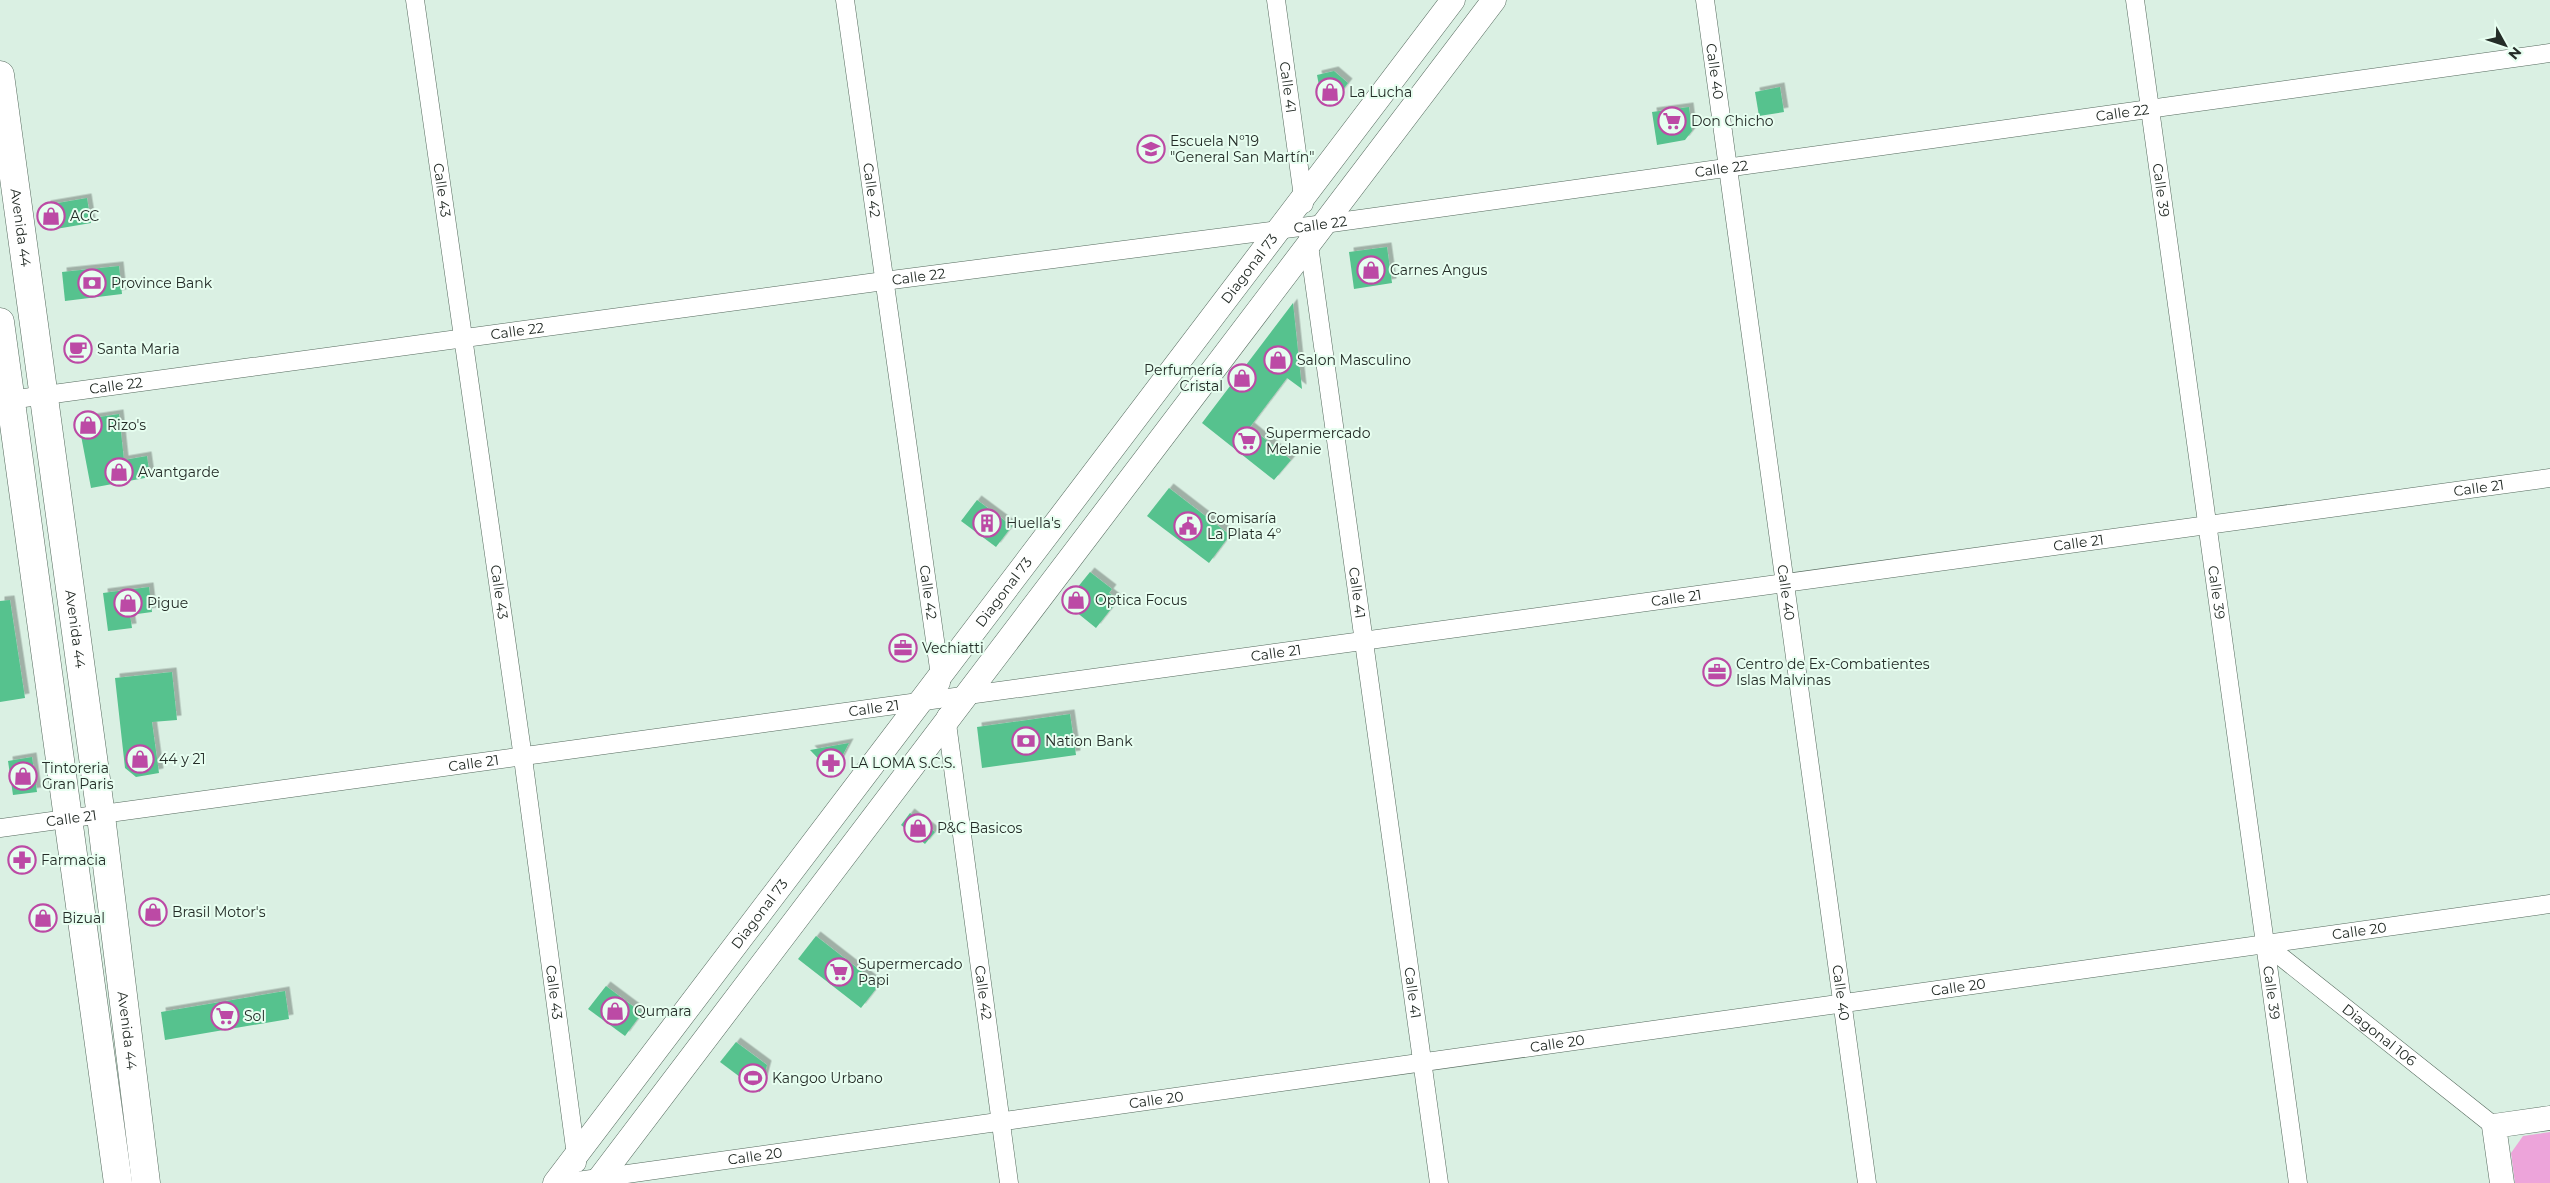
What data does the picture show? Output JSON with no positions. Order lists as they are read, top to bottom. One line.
{"streets":{"main road":["Avenida 44","Diagonal 73"],"street":["Calle 40","Calle 41","Calle 22","Calle 43","Calle 42","Calle 39","Calle 21","Calle 20","Diagonal 106"]},"crossings":[["Calle 40","Calle 22"],["Calle 40","Calle 21"],["Calle 40","Calle 20"],["Calle 41","Calle 22"],["Calle 41","Diagonal 73"],["Calle 41","Calle 21"],["Calle 41","Calle 20"],["Calle 22","Calle 43"],["Calle 22","Calle 42"],["Calle 22","Calle 39"],["Calle 22","Avenida 44"],["Calle 22","Diagonal 73"],["Calle 43","Diagonal 73"],["Calle 43","Calle 21"],["Calle 43","Calle 20"],["Calle 42","Diagonal 73"],["Calle 42","Calle 21"],["Calle 42","Calle 20"],["Calle 39","Calle 21"],["Calle 39","Calle 20"],["Calle 39","Diagonal 106"],["Avenida 44","Calle 21"],["Diagonal 73","Calle 21"],["Calle 20","Diagonal 106"]],"places":{"shop":["La Lucha","ACC","Carnes Angus","Salon Masculino","Perfumería Cristal","Rizo's","Avantgarde","Optica Focus","Pigue","44 y 21","Tintoreria Gran Paris","P&C Basicos","Brasil Motor's","Bizual","Qumara"],"supermarket":["Don Chicho","Supermercado Melanie","Supermercado Papi","Sol"],"school or university":["Escuela N°19 \"General San Martín\""],"bank":["Province Bank","Nation Bank"],"cafe":["Santa Maria"],"building":["Huella's"],"public building":["Comisaría La Plata 4°"],"office":["Vechiatti","Centro de Ex-Combatientes Islas Malvinas"],"pharmacy":["LA LOMA S.C.S.","Farmacia"],"sports":["Kangoo Urbano"]},"north":"bottom right"}
